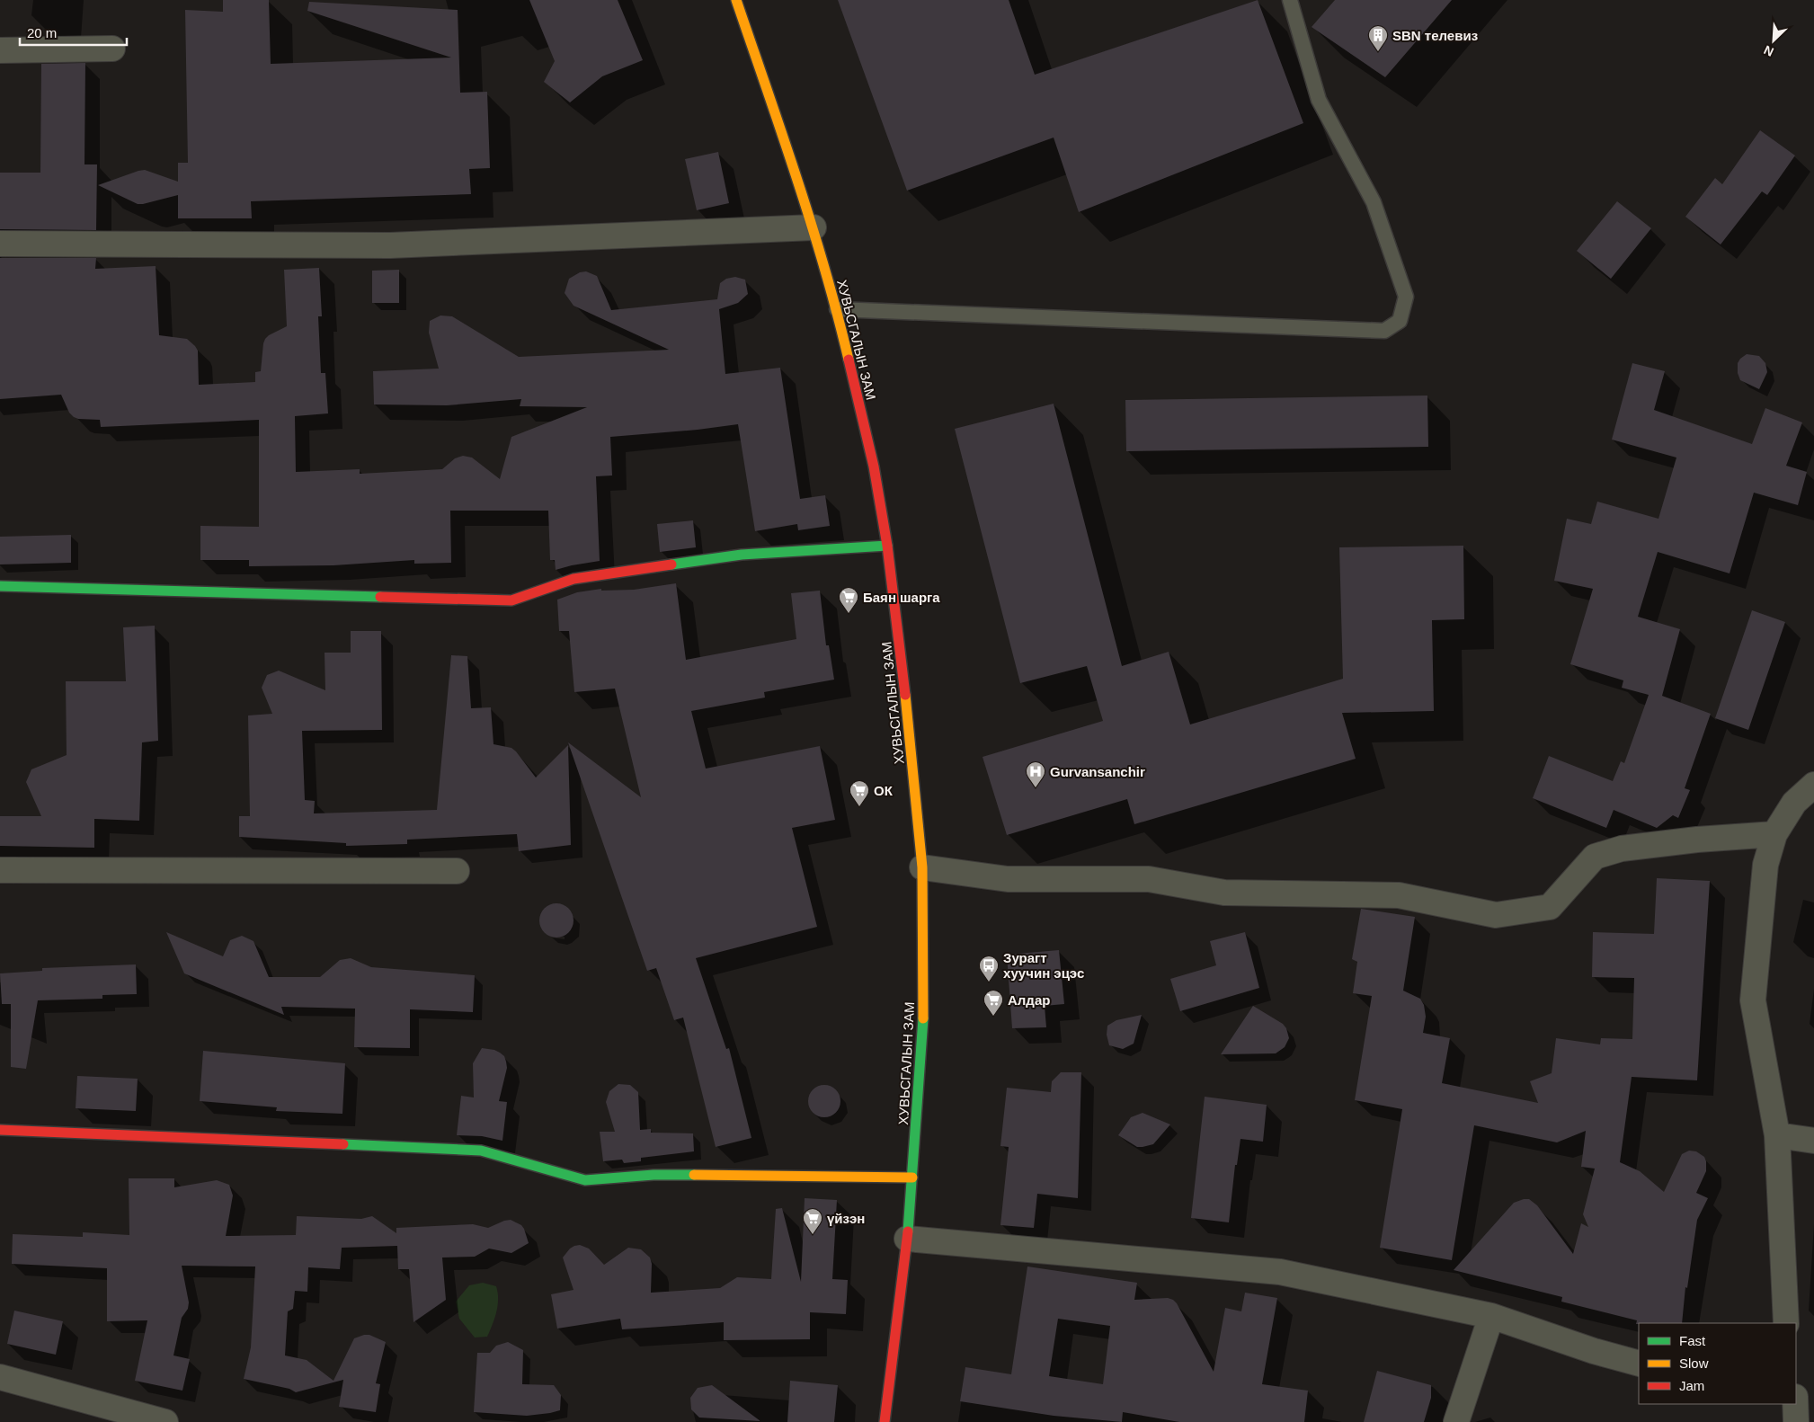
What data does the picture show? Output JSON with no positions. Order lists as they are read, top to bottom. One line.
{"streets":{"street":["ХУВЬСГАЛЫН ЗАМ"]},"places":{"building":["SBN телевиз"],"supermarket":["Баян шарга","ОК","Алдар","үйзэн"],"hospital":["Gurvansanchir"],"bus stop":["Зурагт хуучин эцэс"]},"legend":["Fast","Slow","Jam"],"scale_bar":"20 m","north":"bottom left"}
